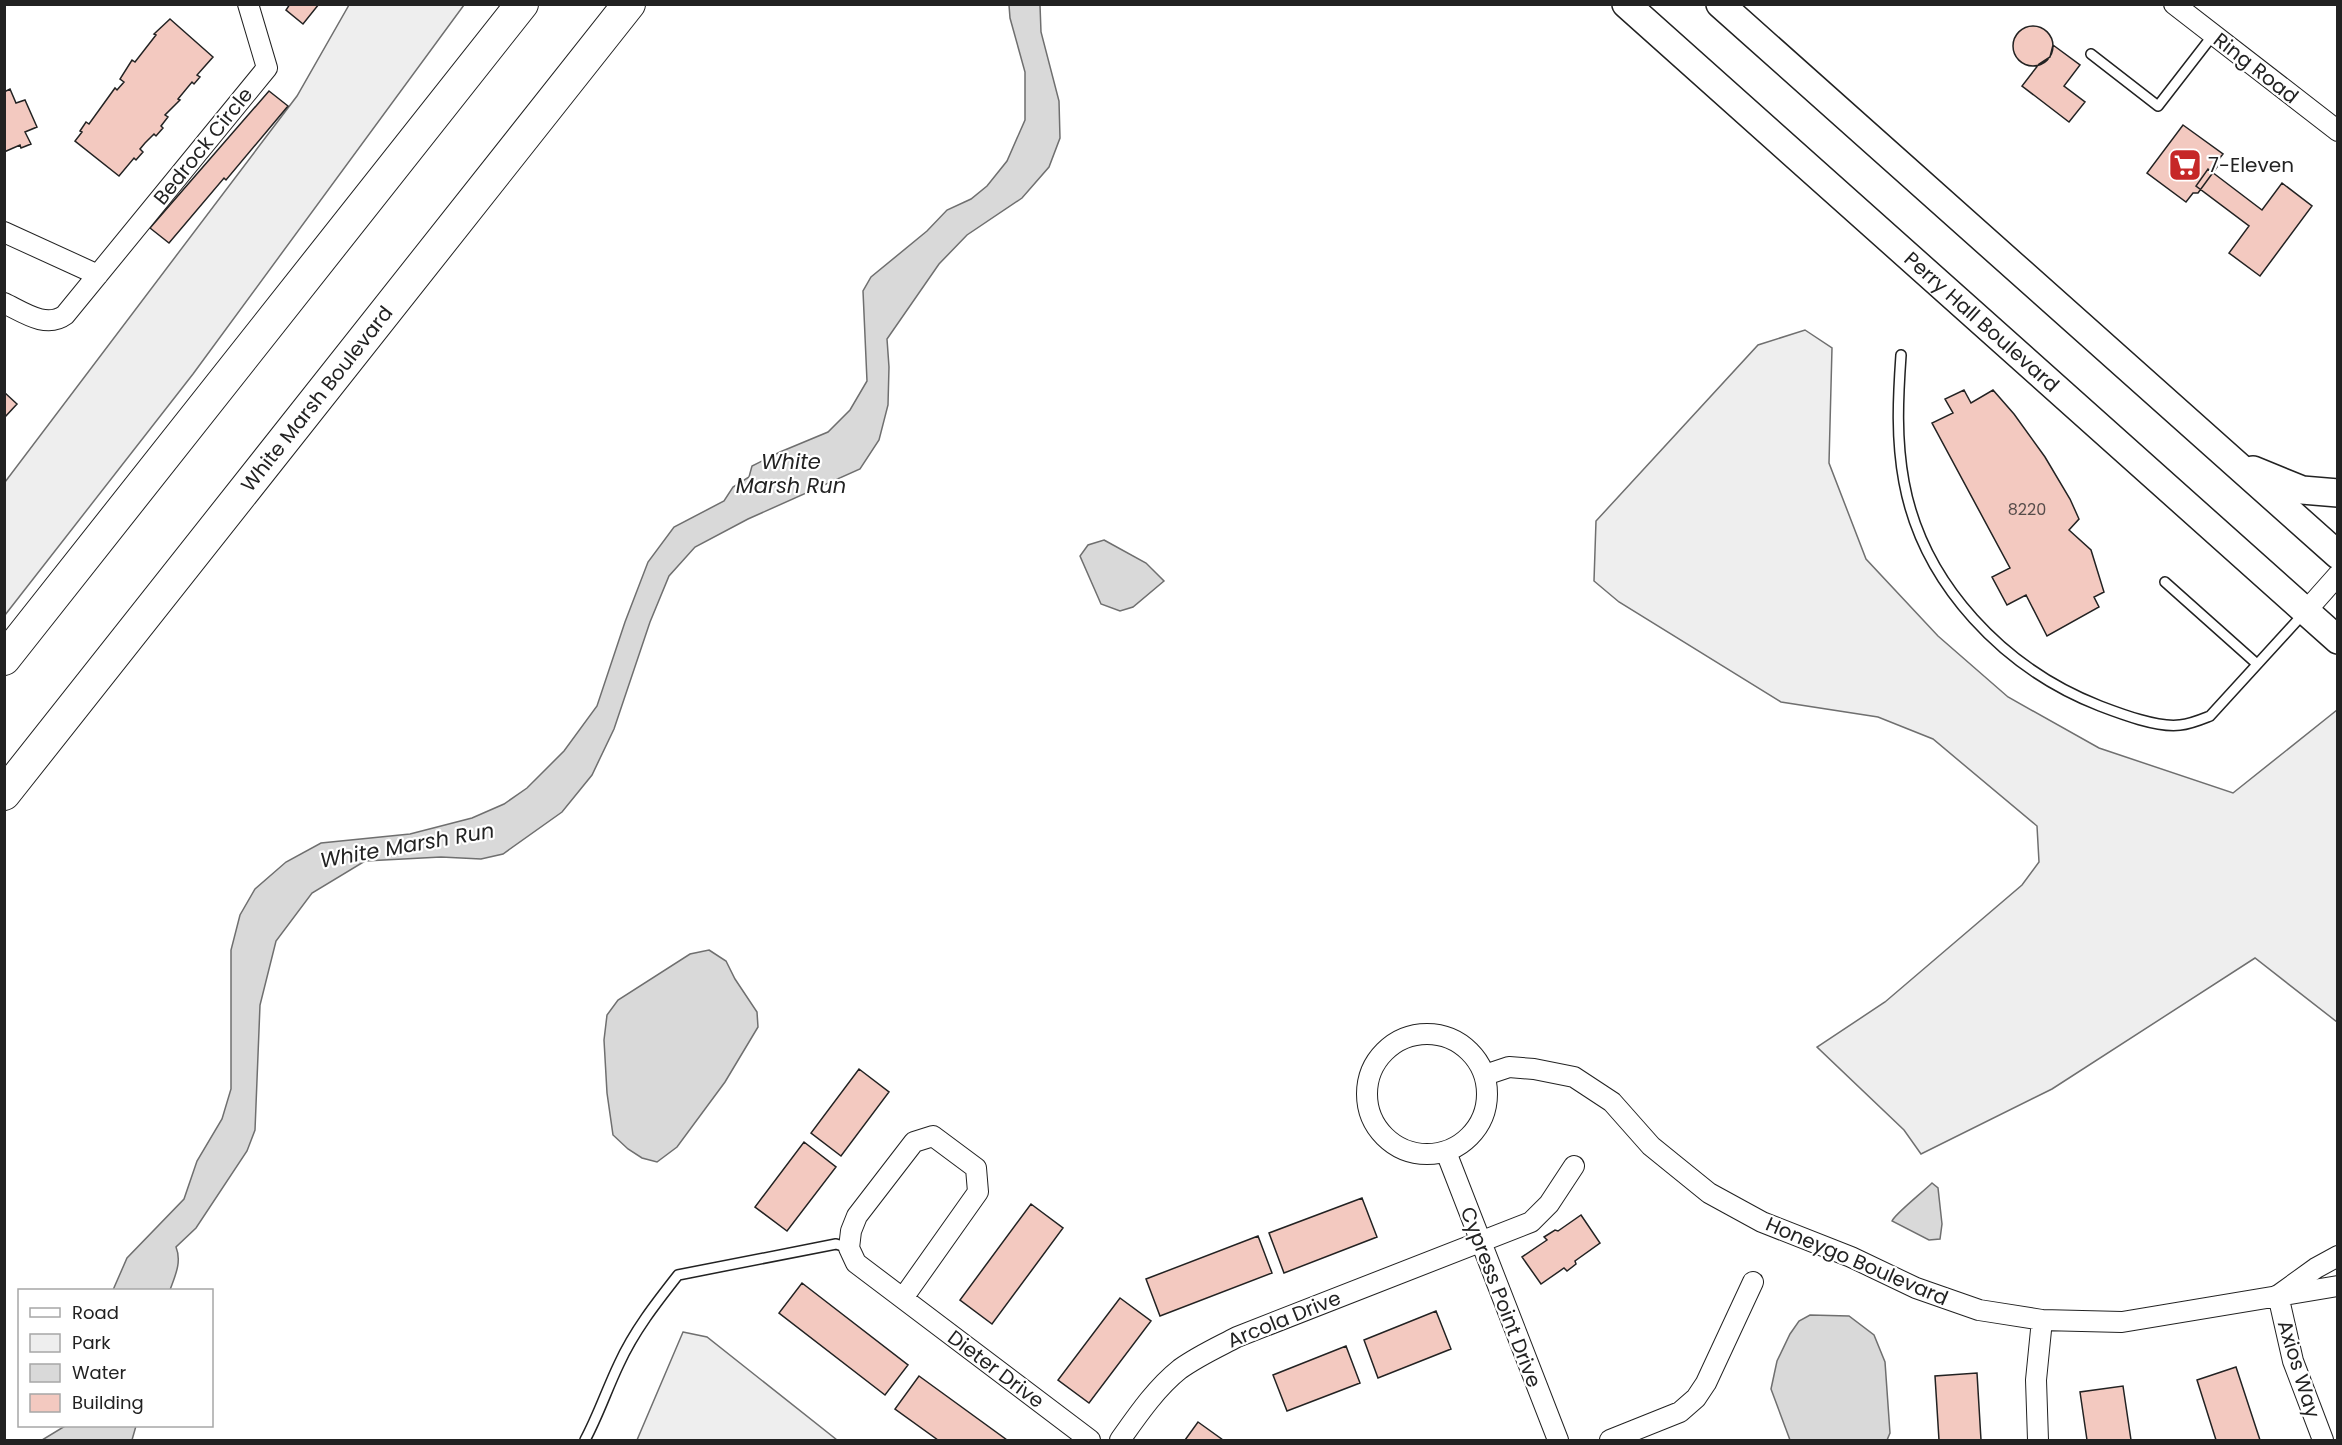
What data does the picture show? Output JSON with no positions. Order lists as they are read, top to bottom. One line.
{"streets":{"highway":["White Marsh Boulevard"],"main road":["Perry Hall Boulevard"],"street":["Ring Road","Bedrock Circle","Honeygo Boulevard","Cypress Point Drive","Arcola Drive","Dieter Drive","Axios Way"]},"crossings":[["Honeygo Boulevard","Cypress Point Drive"],["Honeygo Boulevard","Axios Way"],["Cypress Point Drive","Arcola Drive"]],"water":["White Marsh Run"],"places":{"supermarket":["7-Eleven"]},"house_numbers":["8220"],"legend":["Road","Park","Water","Building"]}
